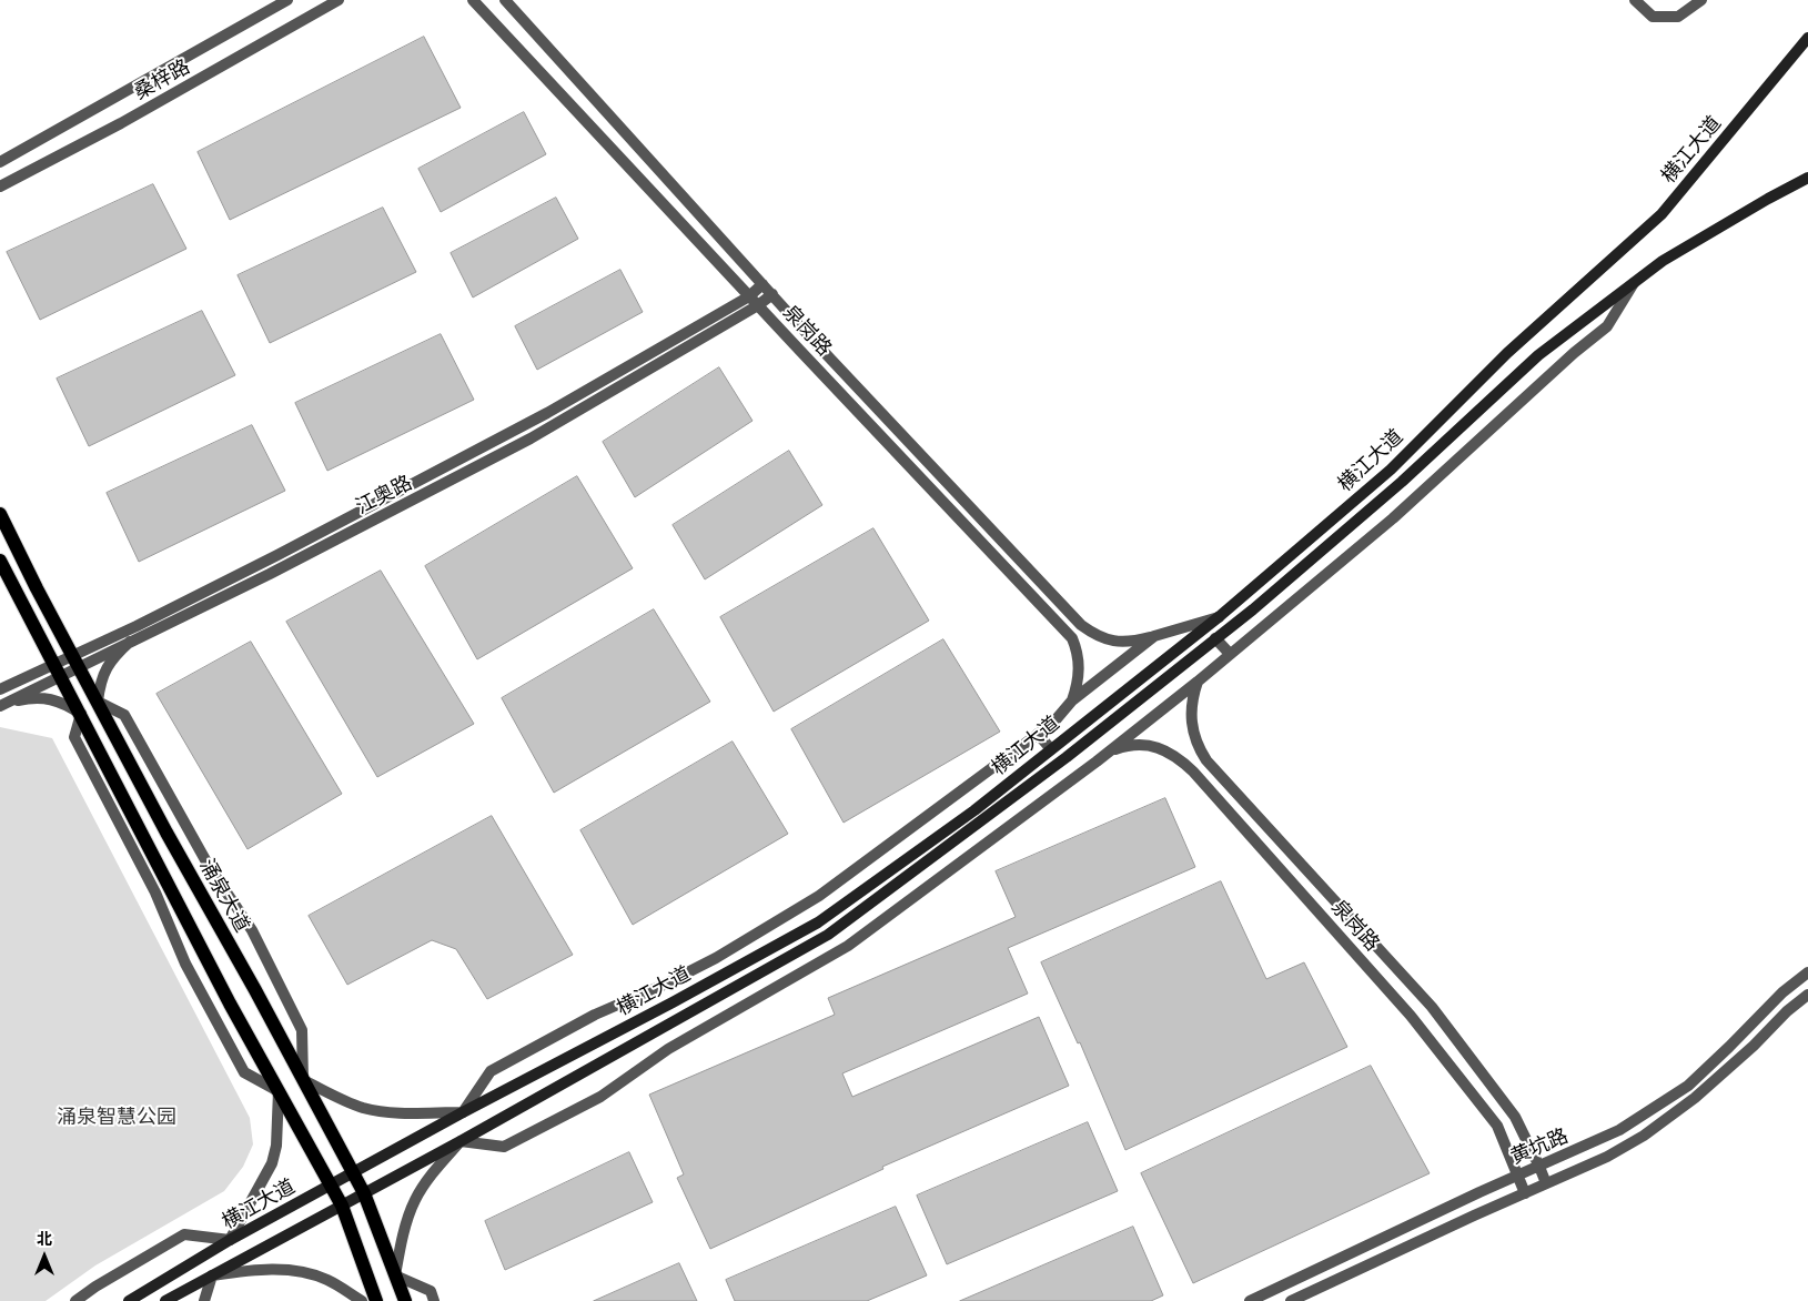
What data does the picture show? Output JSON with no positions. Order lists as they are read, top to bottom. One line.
{"streets":{"main road":["横江大道","涌泉大道"],"street":["桑梓路","泉岗路","江奥路","黄坑路"]},"crossings":[["横江大道","泉岗路"],["横江大道","涌泉大道"],["泉岗路","江奥路"],["泉岗路","黄坑路"],["江奥路","涌泉大道"]],"parks":["涌泉智慧公园"],"north":"top"}
